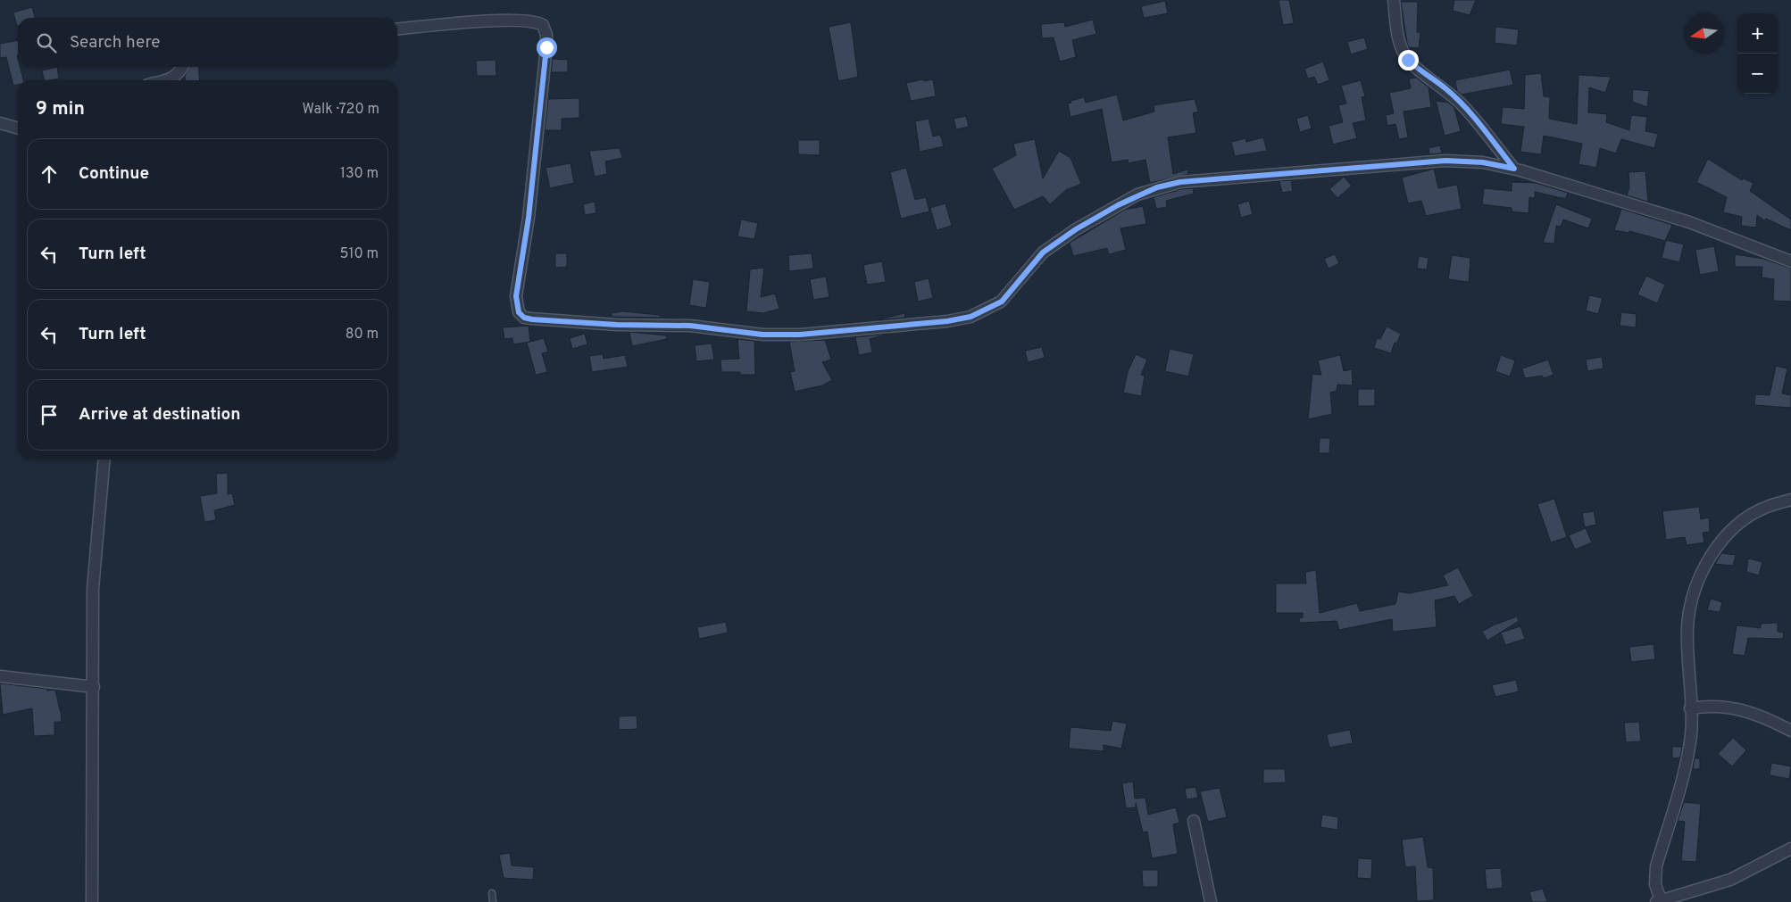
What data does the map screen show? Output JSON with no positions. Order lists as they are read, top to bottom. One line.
{"north":"left","page":{"map_buttons":["+","−"],"search":"Search here","heading":["9 min","Walk · 720 m"],"list":[["Continue","130 m"],["Turn left","510 m"],["Turn left","80 m"],"Arrive at destination"]}}
